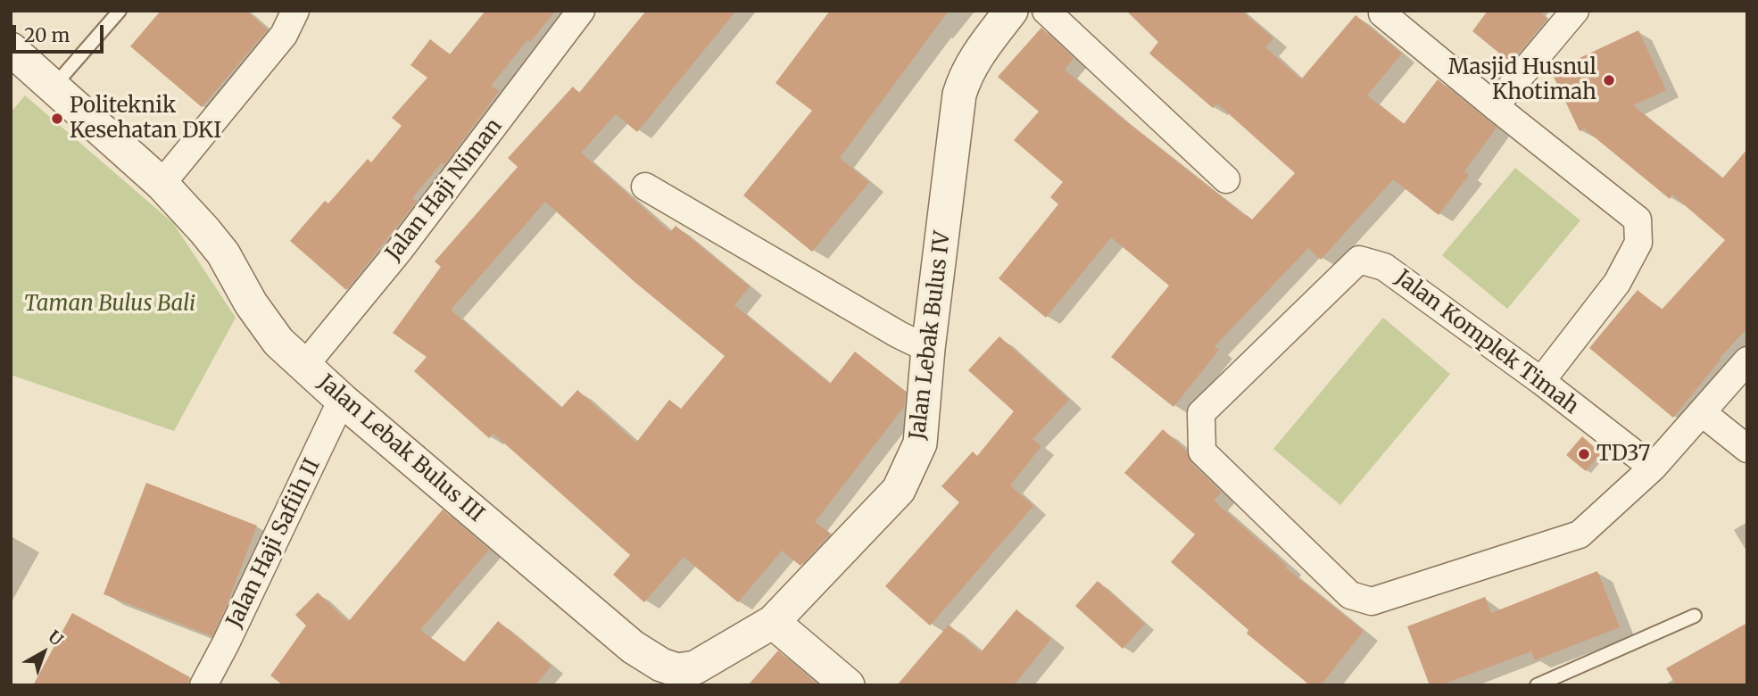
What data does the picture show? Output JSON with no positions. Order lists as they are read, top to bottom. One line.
{"streets":{"street":["Jalan Haji Niman","Jalan Lebak Bulus IV","Jalan Komplek Timah","Jalan Lebak Bulus III","Jalan Haji Safiih II"]},"crossings":[["Jalan Haji Niman","Jalan Lebak Bulus III"],["Jalan Lebak Bulus IV","Jalan Lebak Bulus III"],["Jalan Lebak Bulus III","Jalan Haji Safiih II"]],"parks":["Taman Bulus Bali"],"places":["Masjid Husnul Khotimah","Politeknik Kesehatan DKI","TD37"],"scale_bar":"20 m","north":"top right"}
